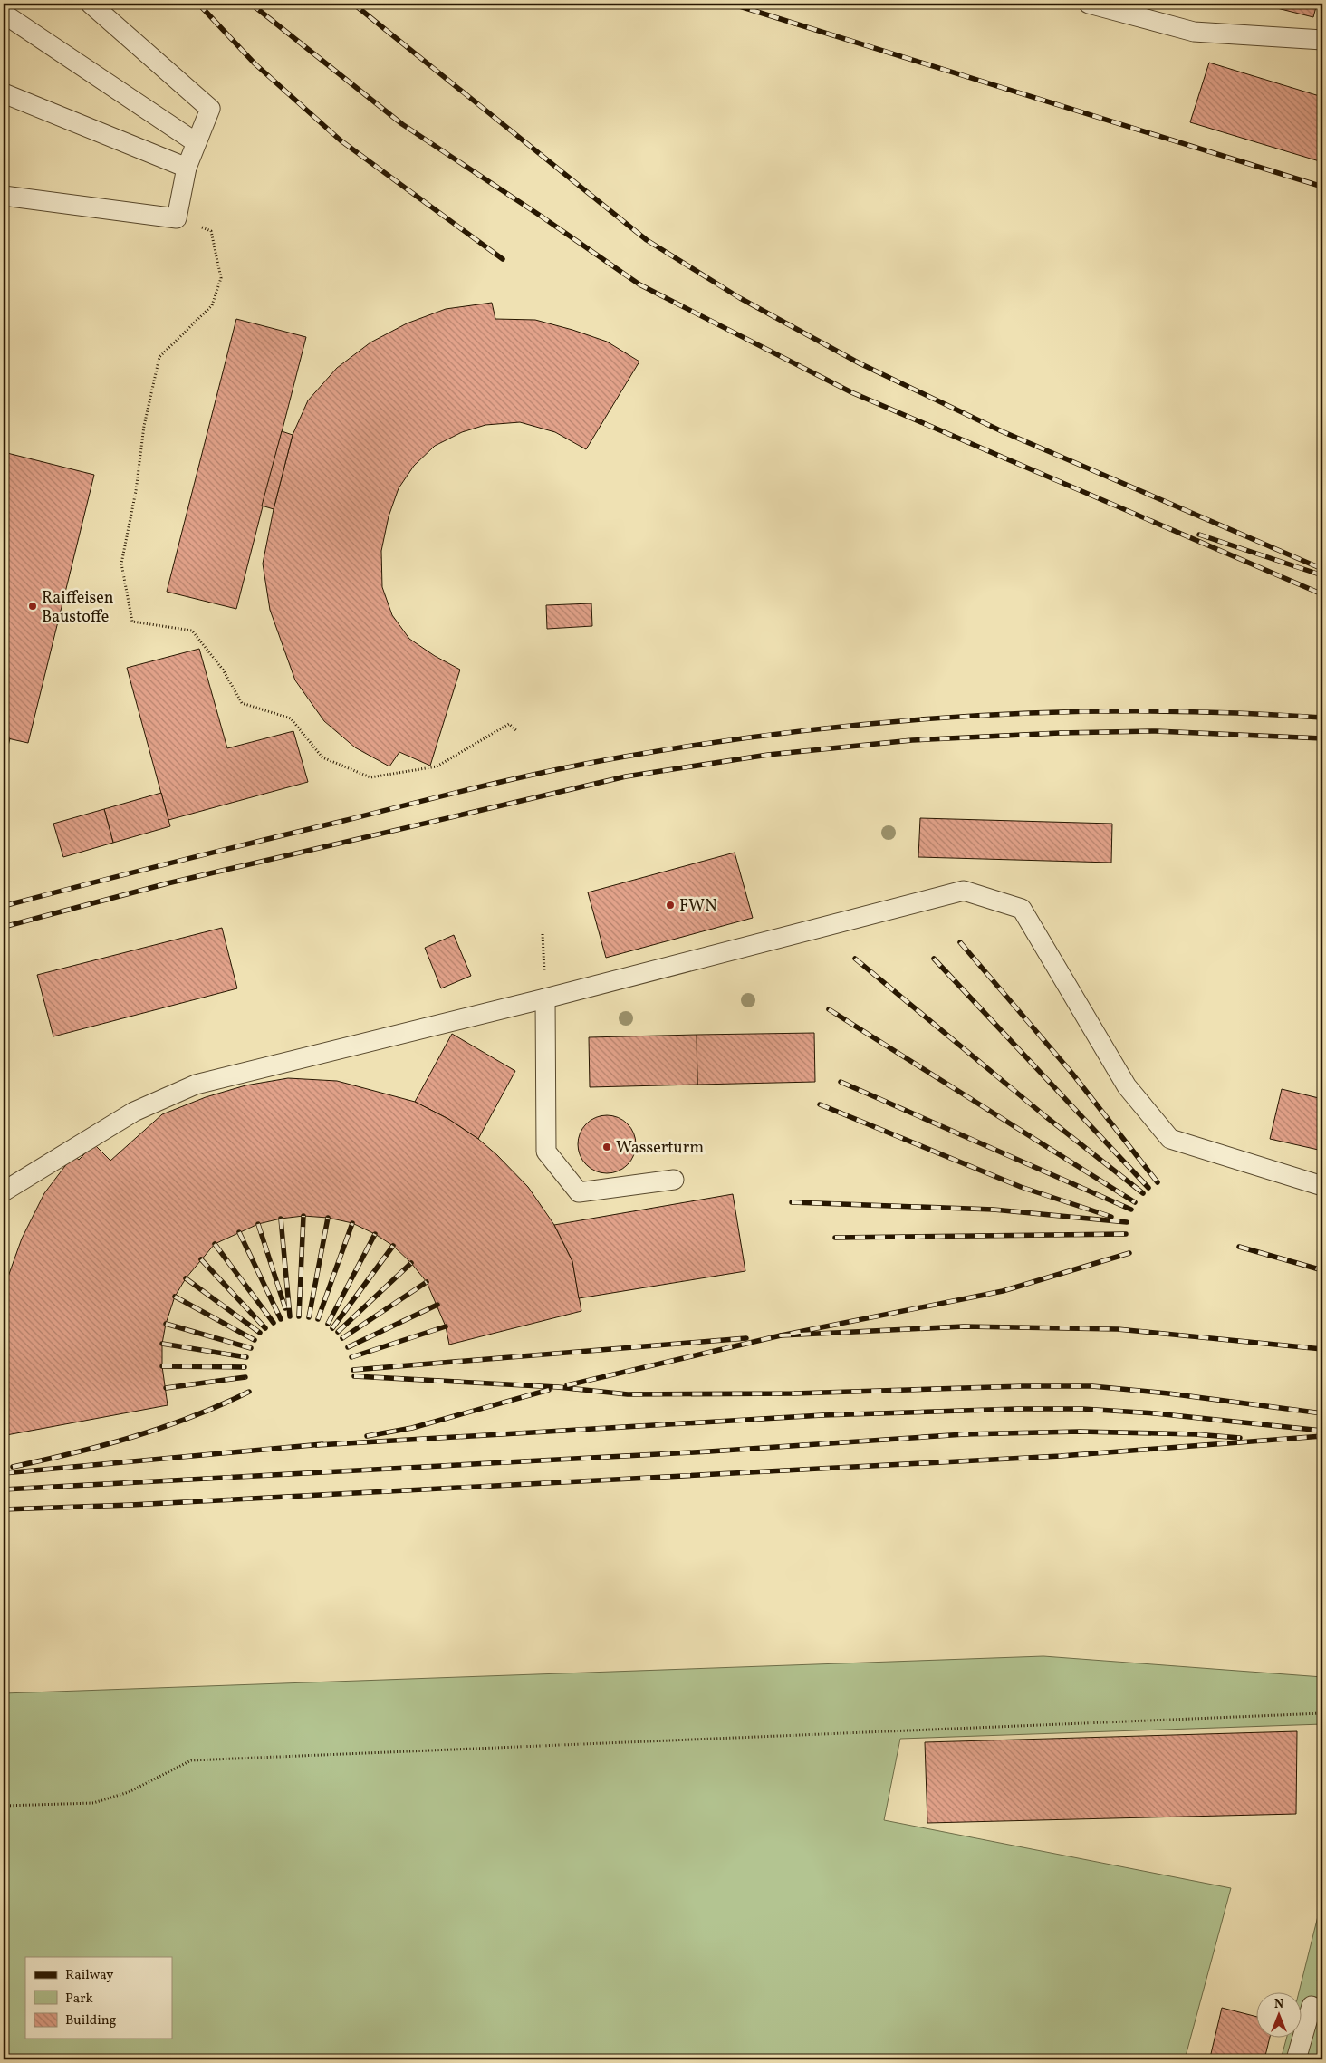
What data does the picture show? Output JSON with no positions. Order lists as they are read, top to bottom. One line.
{"places":["Raiffeisen Baustoffe","FWN","Wasserturm"],"legend":["Railway","Park","Building"],"north":"top"}
